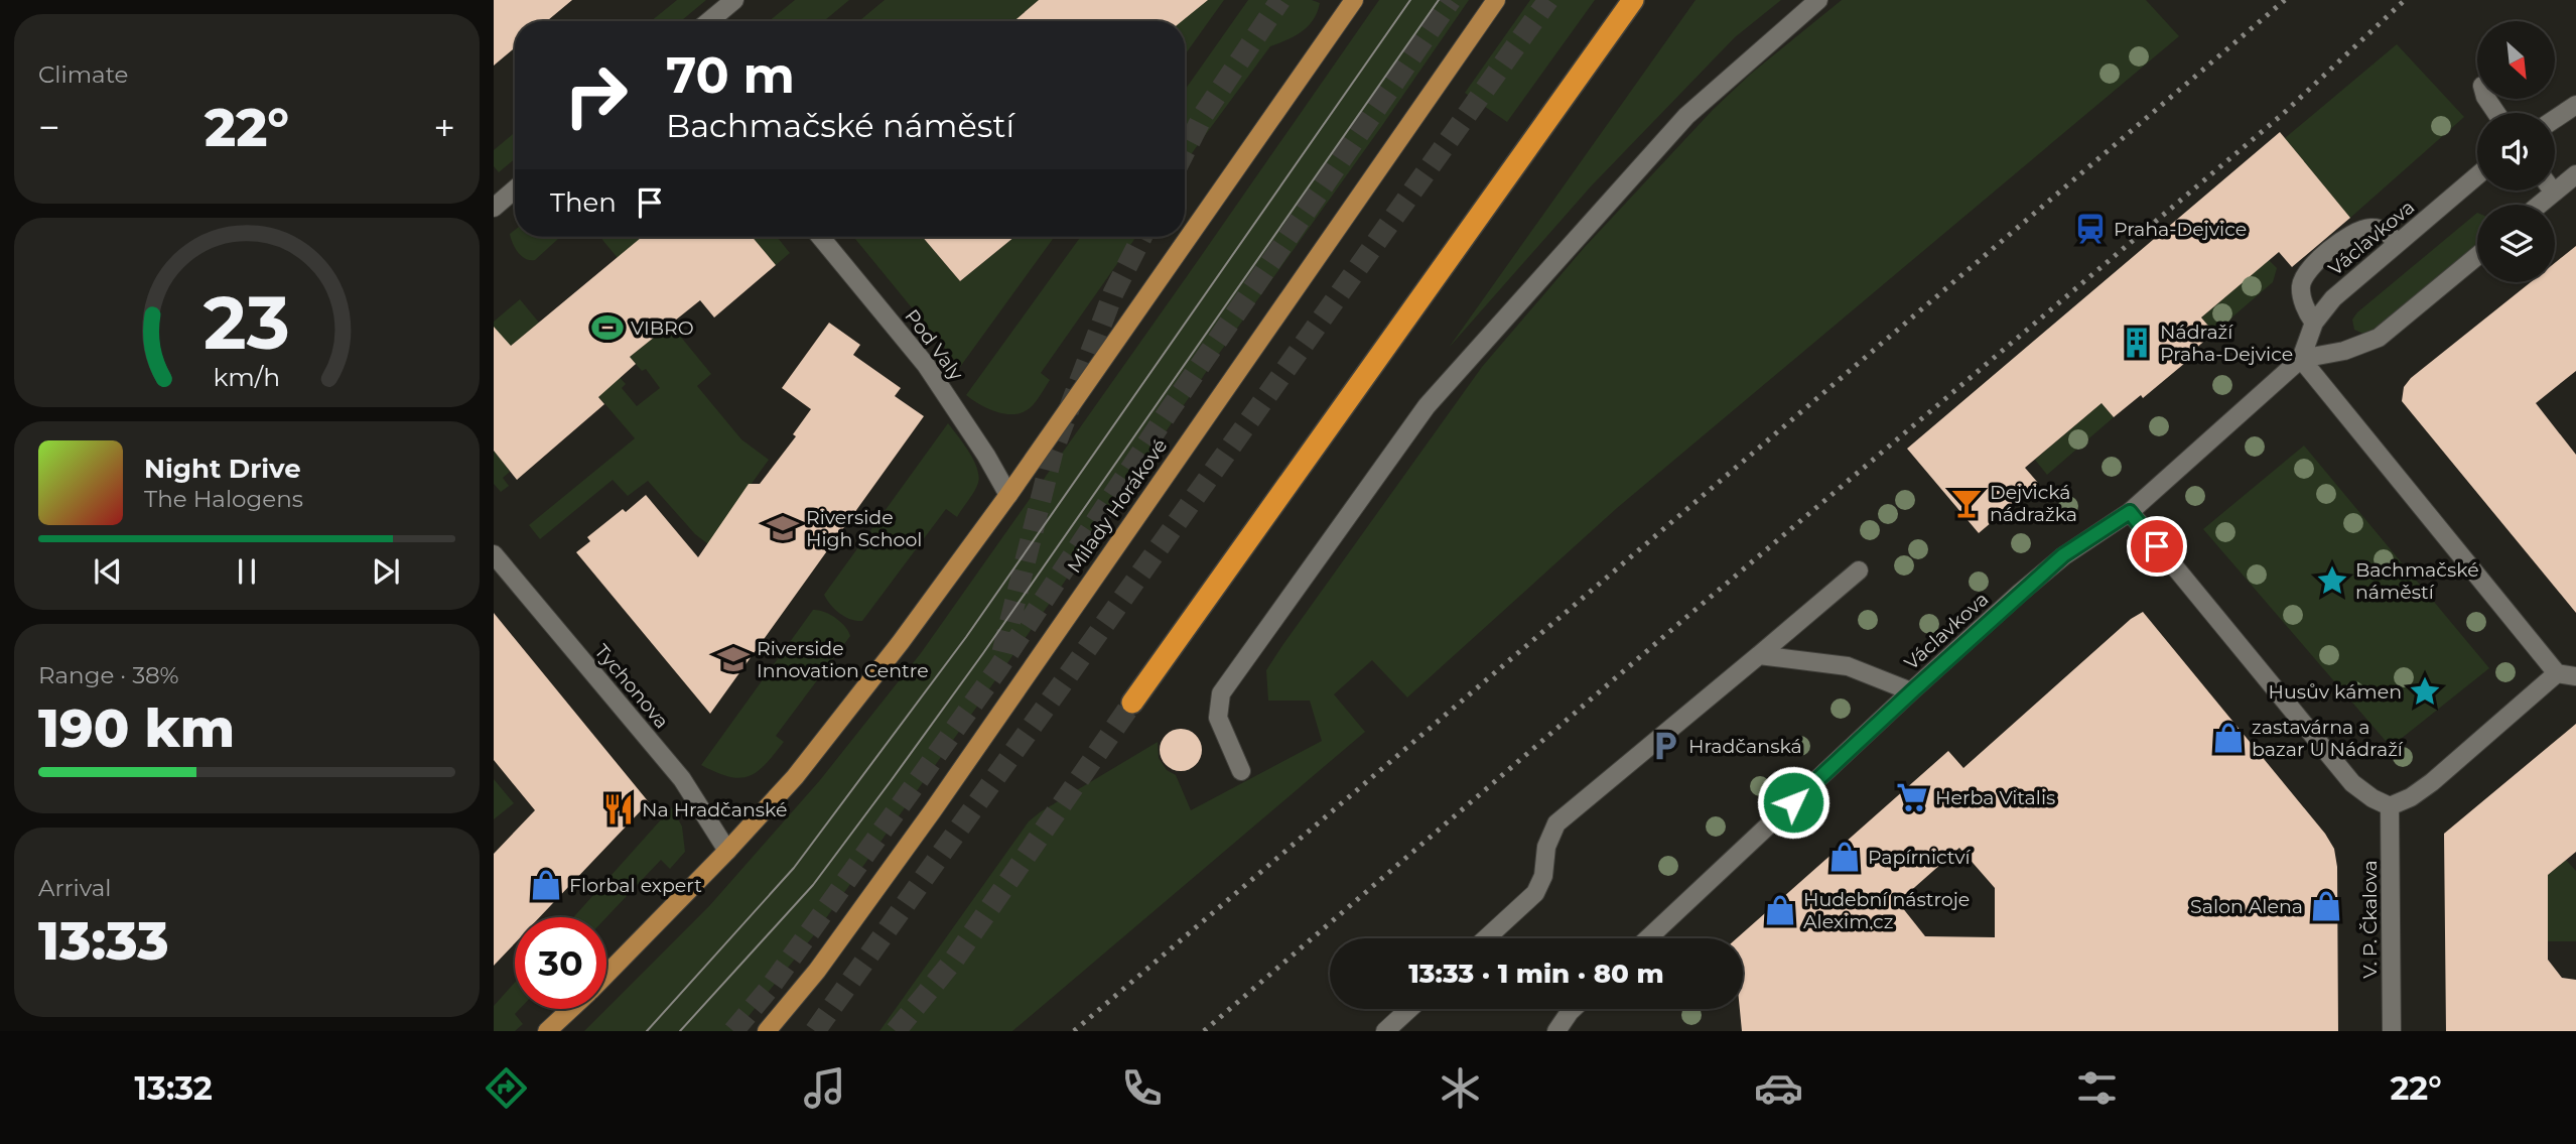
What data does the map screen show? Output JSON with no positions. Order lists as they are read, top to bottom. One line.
{"streets":{"main road":["Milady Horákové"],"street":["Václavkova","Pod Valy","Tychonova","V. P. Čkalova"]},"places":{"station":["Praha-Dejvice"],"sports":["VIBRO"],"building":["Nádraží Praha-Dejvice"],"bar":["Dejvická nádražka"],"school or university":["Riverside High School","Riverside Innovation Centre"],"place":["Bachmačské náměstí","Husův kámen"],"shop":["zastavárna a bazar U Nádraží","Papírnictví","Florbal expert","Salon Alena","Hudební nástroje Alexim.cz"],"parking":["Hradčanská"],"supermarket":["Herba Vitalis"],"restaurant":["Na Hradčanské"]},"north":"bottom right","page":{"tile":["Climate",["Range · 38%","190 km"],["Arrival","13:33"]],"turn":["70 m","Bachmačské náměstí"],"heat":["−","22°","+"],"then":"Then","song":["Night Drive","The Halogens"],"limit":"30","trip":"13:33 · 1 min · 80 m","tabs":["13:32","22°"],"gauge":["23","km/h"]}}
